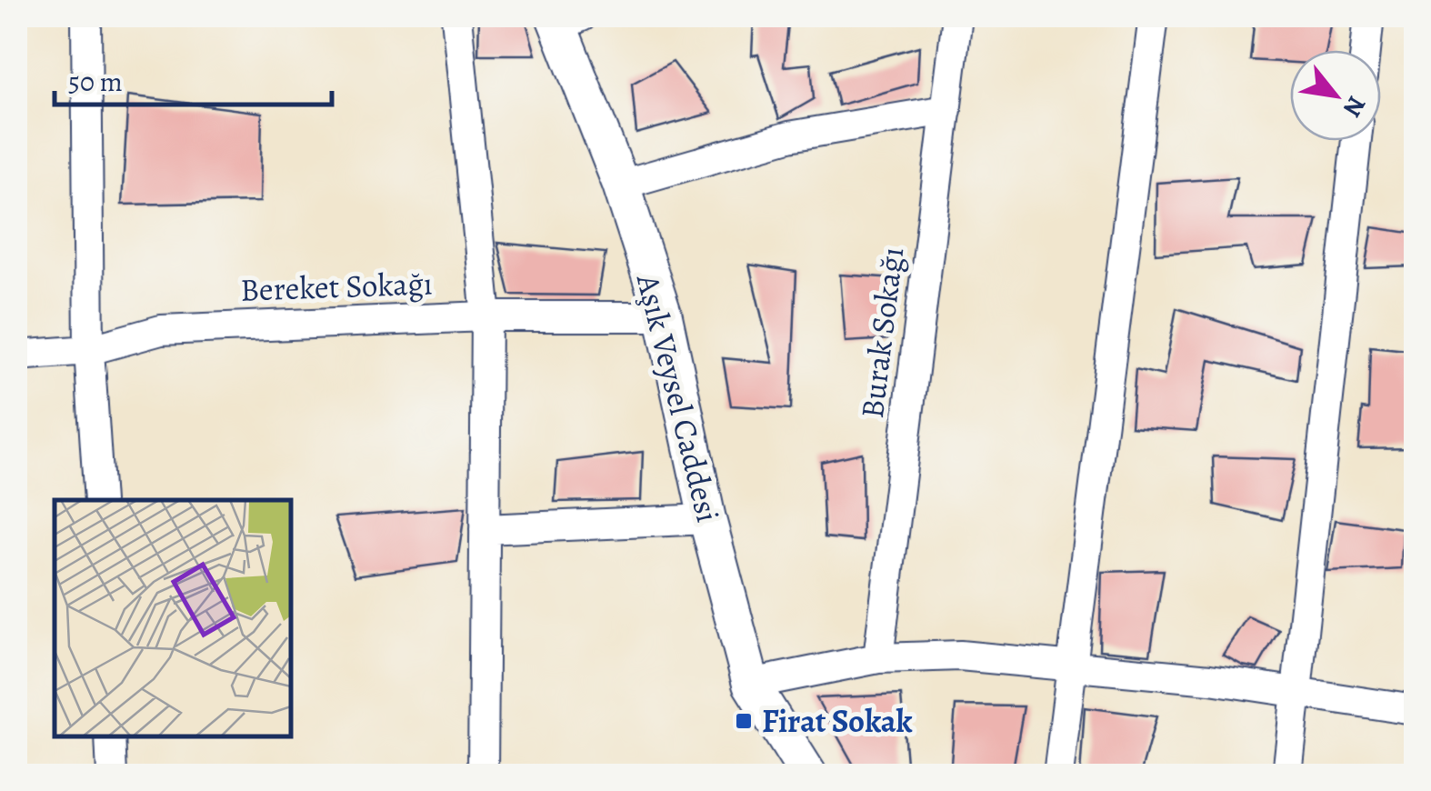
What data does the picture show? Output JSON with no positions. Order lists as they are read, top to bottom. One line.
{"streets":{"street":["Bereket Sokağı","Burak Sokağı","Aşık Veysel Caddesi"]},"crossings":[["Bereket Sokağı","Aşık Veysel Caddesi"]],"places":{"transit":["Firat Sokak"]},"scale_bar":"50 m","north":"bottom right"}
